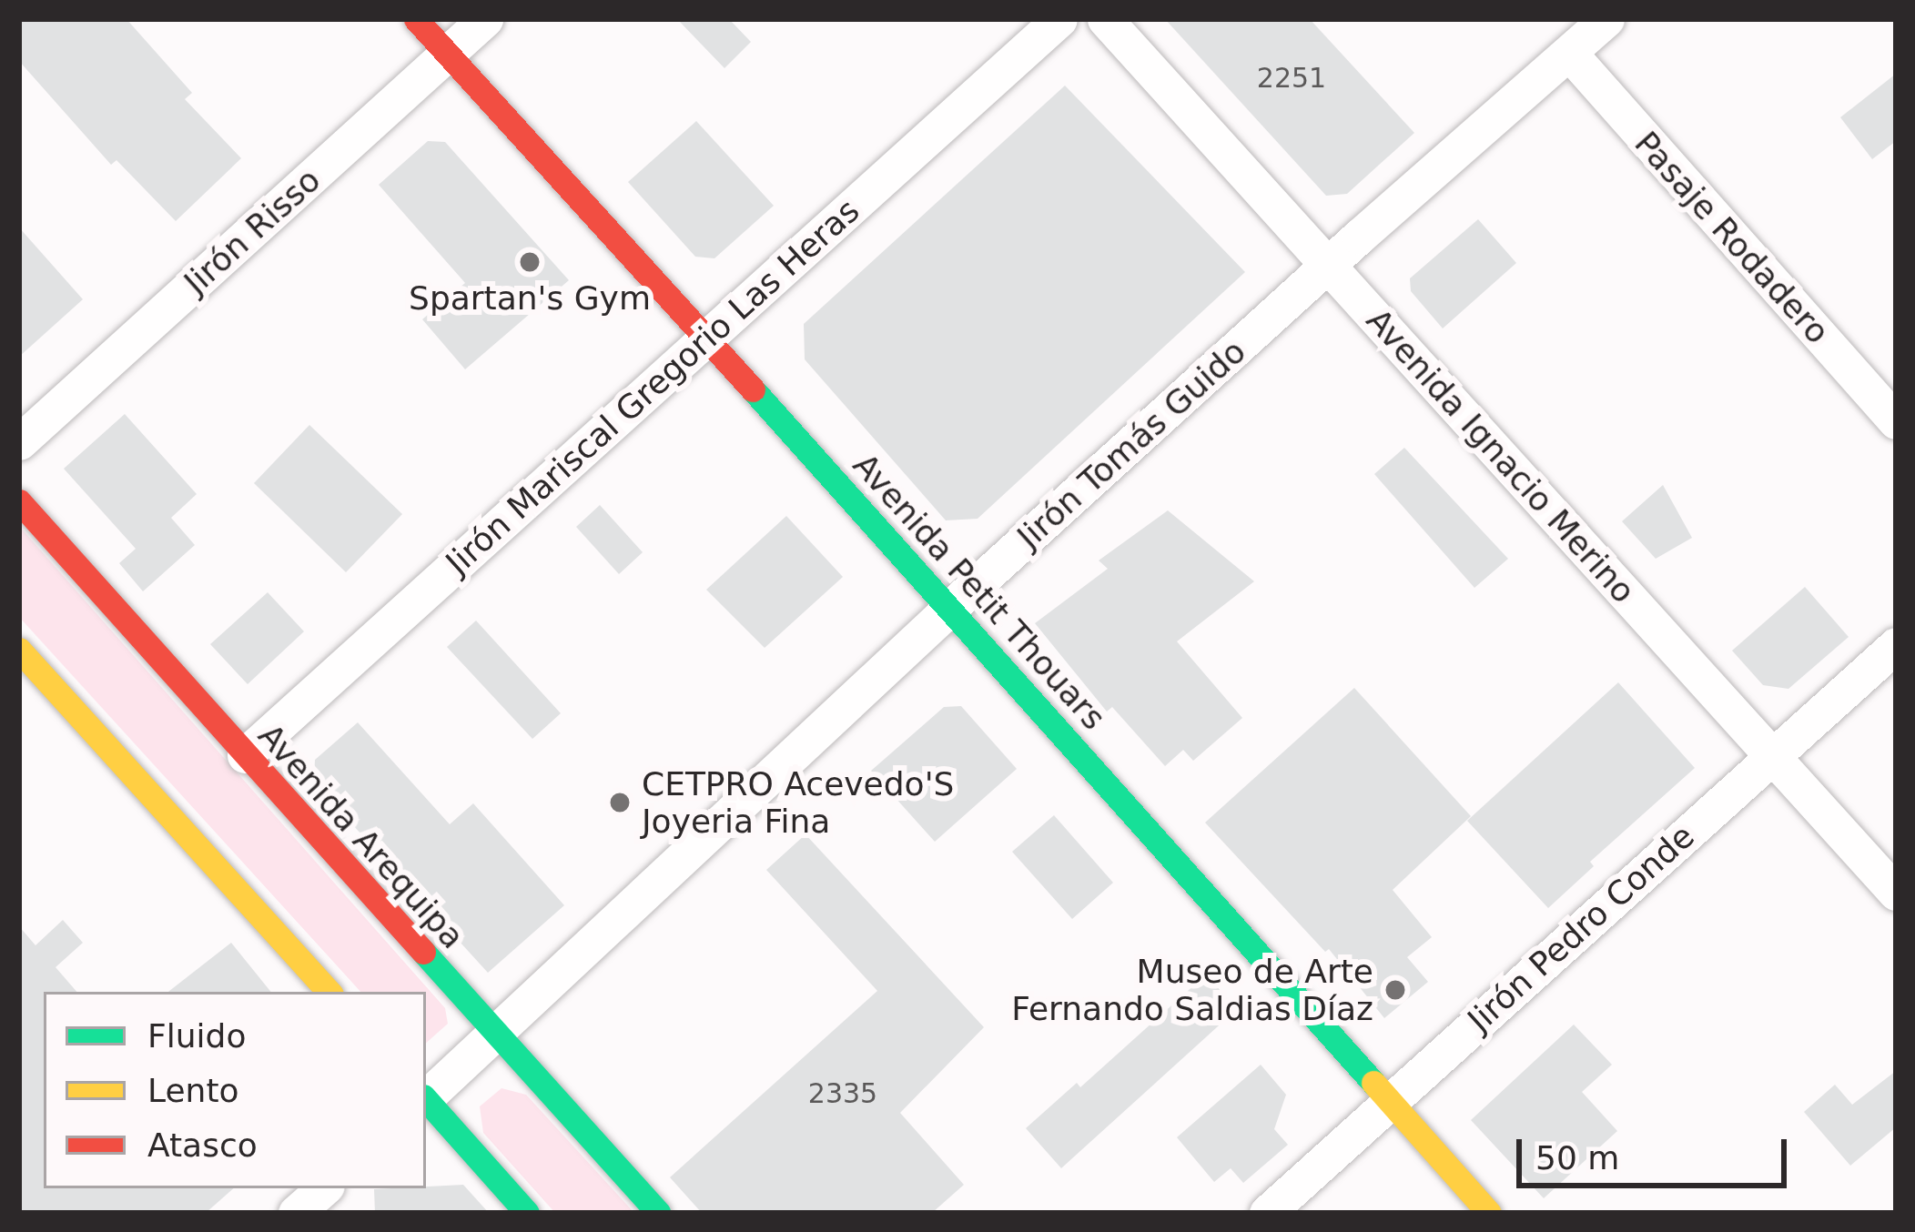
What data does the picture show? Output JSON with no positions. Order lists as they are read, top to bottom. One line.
{"streets":{"main road":["Avenida Petit Thouars","Avenida Arequipa"],"street":["Jirón Risso","Pasaje Rodadero","Jirón Mariscal Gregorio Las Heras","Jirón Tomás Guido","Avenida Ignacio Merino","Jirón Pedro Conde"]},"crossings":[["Jirón Risso","Avenida Petit Thouars"],["Pasaje Rodadero","Jirón Tomás Guido"],["Jirón Mariscal Gregorio Las Heras","Avenida Petit Thouars"],["Jirón Mariscal Gregorio Las Heras","Avenida Arequipa"],["Jirón Tomás Guido","Avenida Ignacio Merino"],["Jirón Tomás Guido","Avenida Petit Thouars"],["Jirón Tomás Guido","Avenida Arequipa"],["Avenida Ignacio Merino","Jirón Pedro Conde"],["Avenida Petit Thouars","Jirón Pedro Conde"]],"places":["Spartan's Gym","CETPRO Acevedo'S Joyeria Fina","Museo de Arte Fernando Saldias Díaz"],"house_numbers":["2251","2335"],"legend":["Fluido","Lento","Atasco"],"scale_bar":"50 m"}
